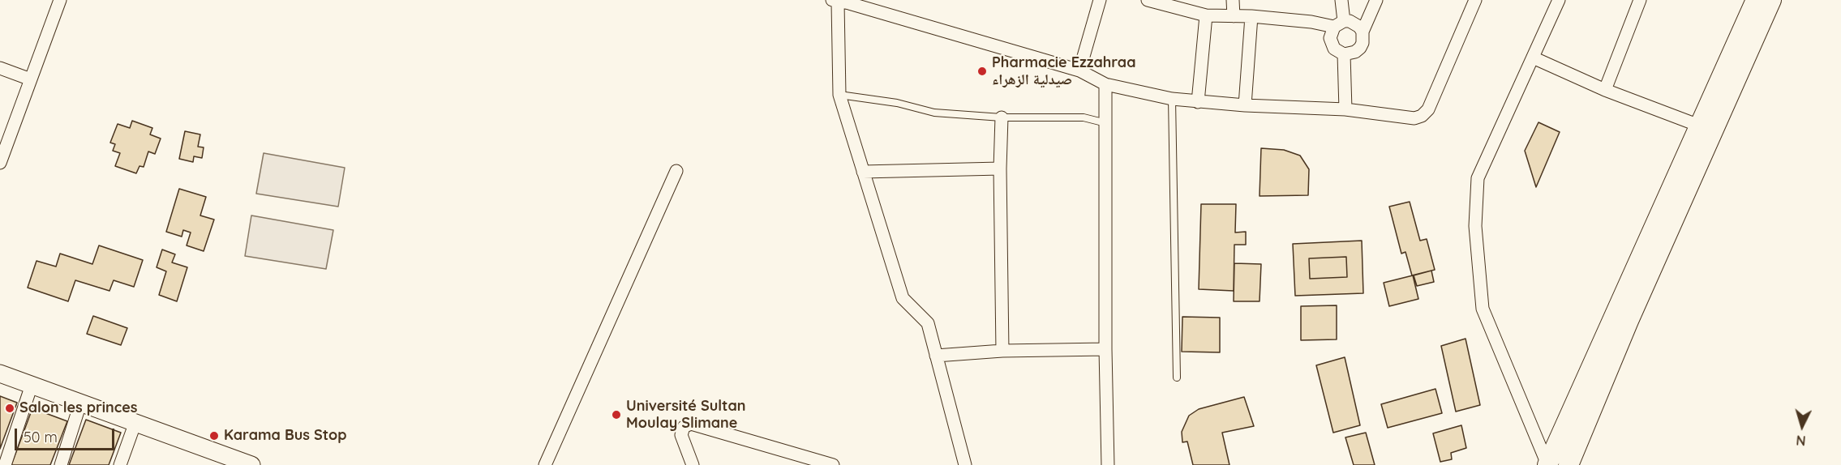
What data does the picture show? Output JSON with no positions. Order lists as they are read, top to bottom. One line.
{"places":["Pharmacie Ezzahraa صيدلية الزهراء","Salon les princes","Université Sultan Moulay Slimane","Karama Bus Stop"],"scale_bar":"50 m","north":"bottom"}
